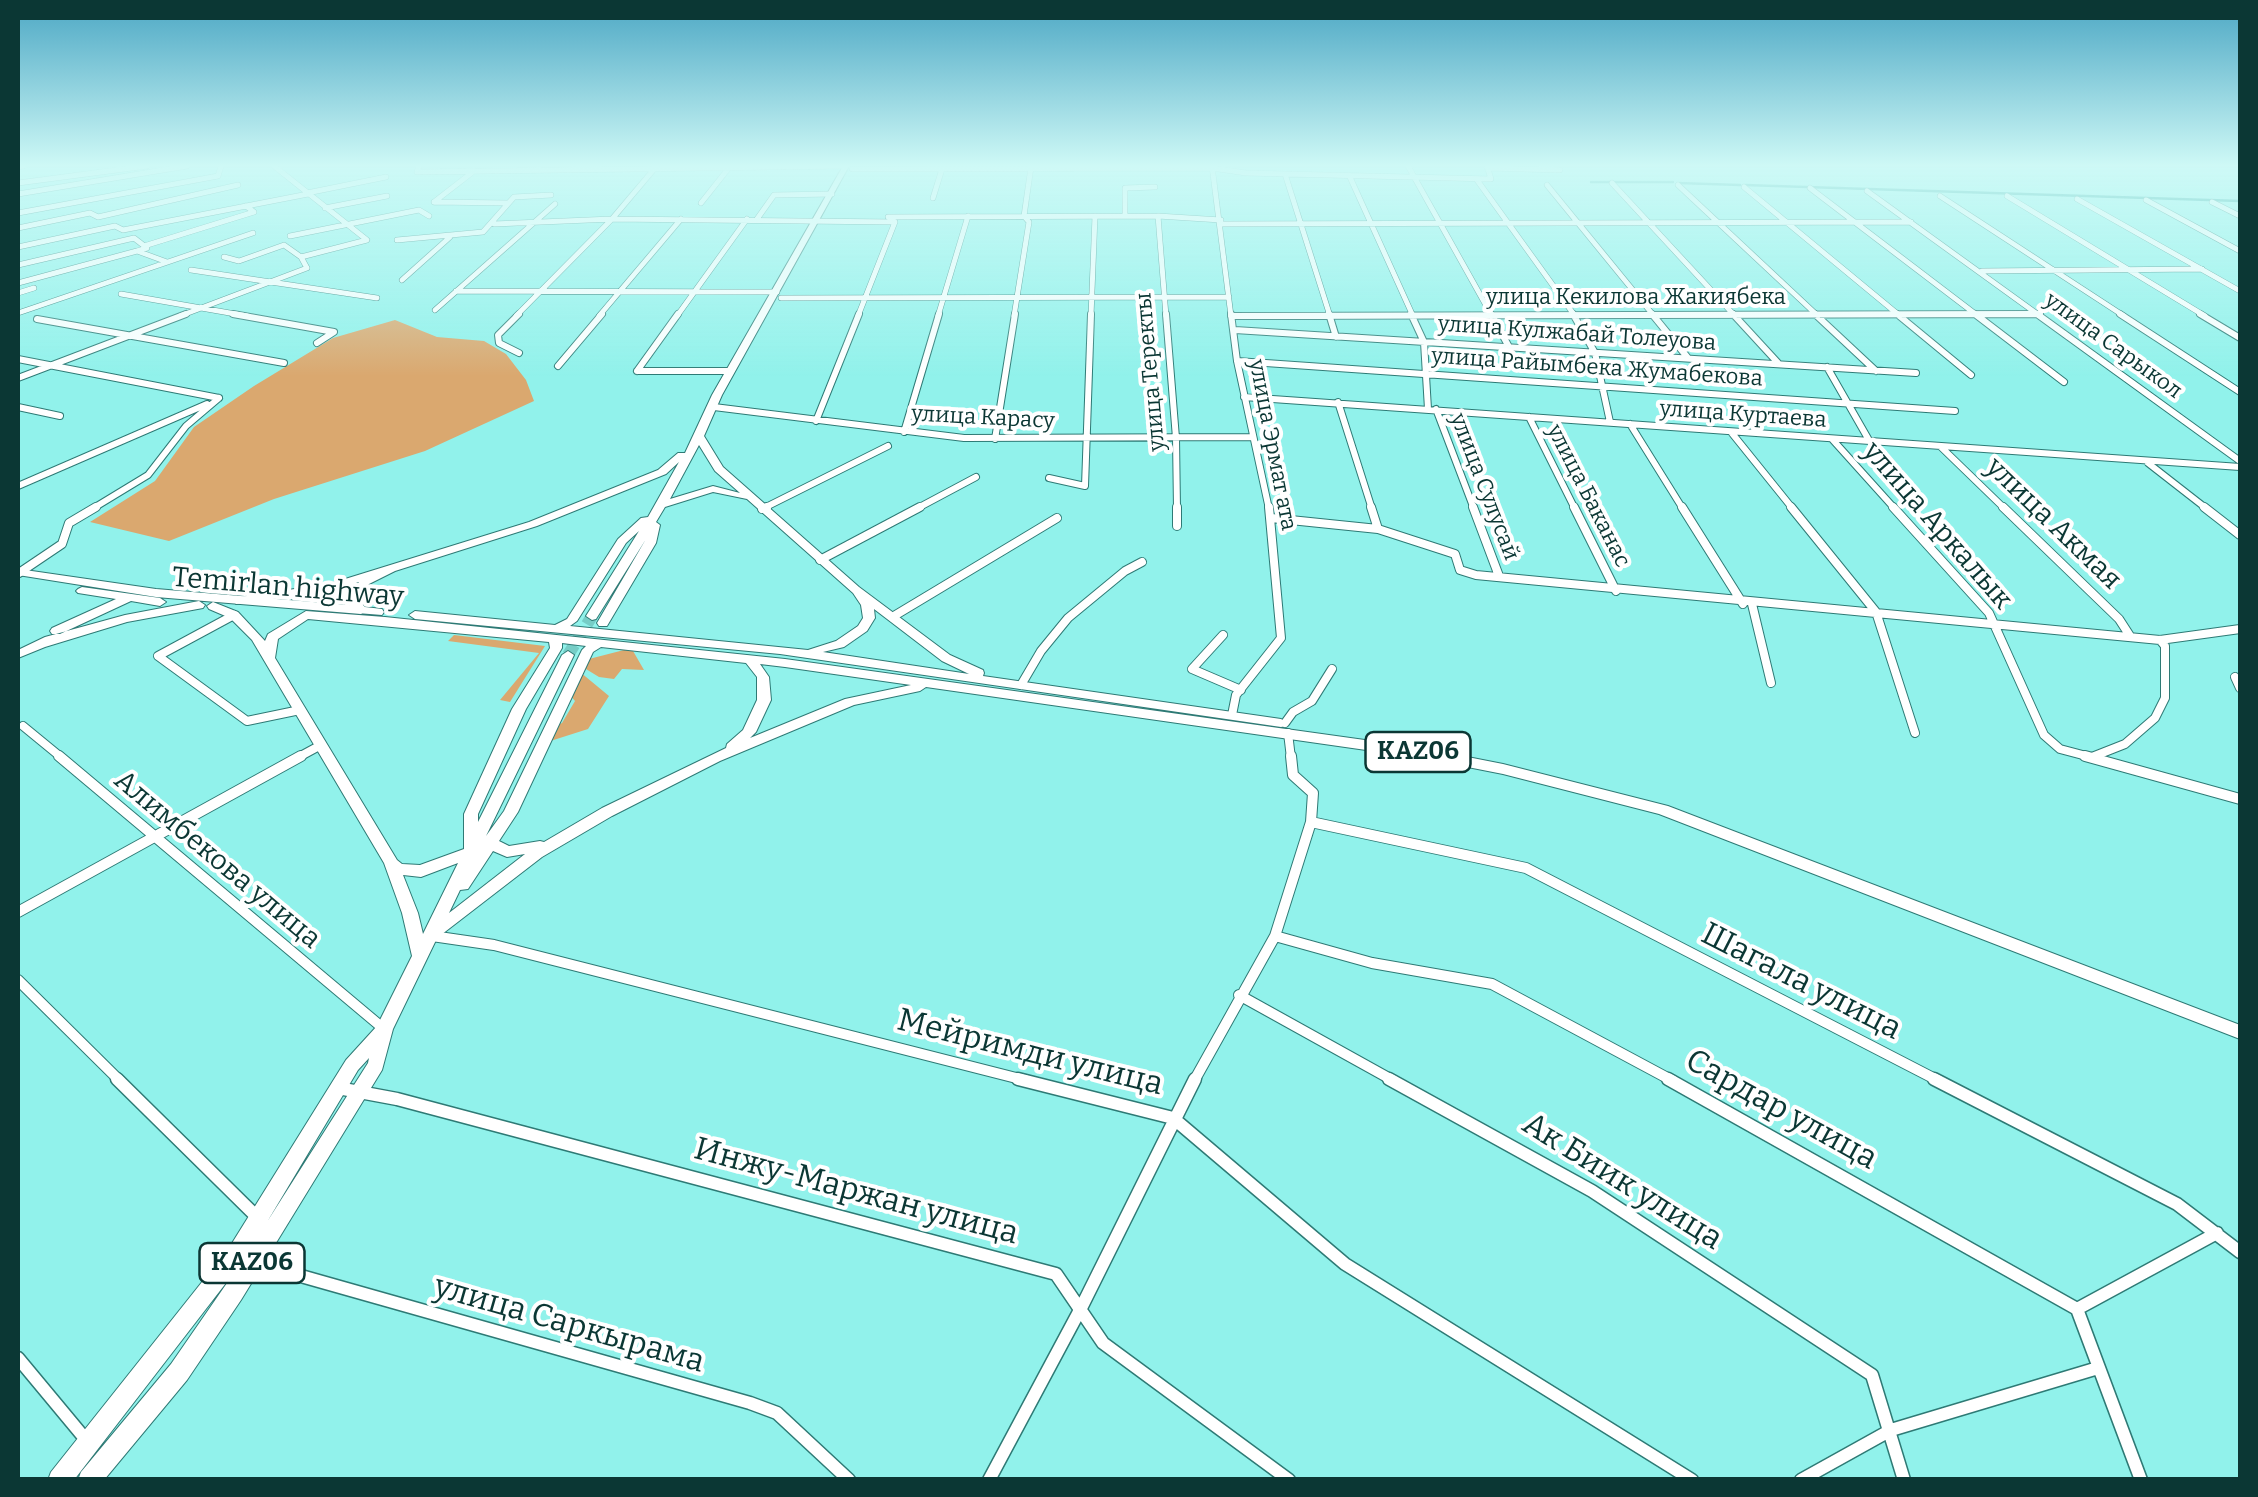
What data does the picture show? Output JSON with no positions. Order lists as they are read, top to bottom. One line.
{"streets":{"main road":["Temirlan highway","KАZ06"],"street":["улица Кекилова Жакиябека","улица Кулжабай Толеуова","улица Сарыкол","улица Райымбека Жумабекова","улица Теректы","улица Куртаева","улица Карасу","улица Эрмат ата","улица Сулусай","улица Баканас","улица Акмая","улица Аркалык","Алимбекова улица","Шагала улица","Мейримди улица","Сардар улица","Ак Биик улица","Инжу-Маржан улица","улица Саркырама"]},"crossings":[["улица Кекилова Жакиябека","улица Сарыкол"],["улица Кекилова Жакиябека","улица Эрмат ата"],["улица Кулжабай Толеуова","улица Эрмат ата"],["улица Сарыкол","улица Куртаева"],["улица Райымбека Жумабекова","улица Эрмат ата"],["улица Теректы","улица Карасу"],["улица Куртаева","улица Эрмат ата"],["улица Куртаева","улица Сулусай"],["улица Куртаева","улица Баканас"],["улица Куртаева","улица Акмая"],["улица Куртаева","улица Аркалык"],["улица Карасу","улица Эрмат ата"],["улица Эрмат ата","KАZ06"],["Temirlan highway","KАZ06"],["KАZ06","Алимбекова улица"],["KАZ06","Мейримди улица"],["KАZ06","Инжу-Маржан улица"],["KАZ06","улица Саркырама"]]}
